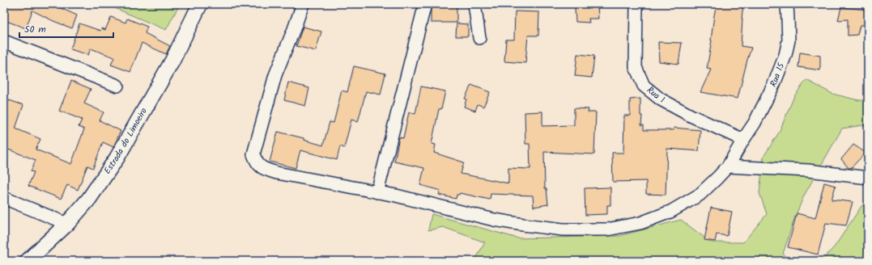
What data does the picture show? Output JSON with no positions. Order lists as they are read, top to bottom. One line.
{"streets":{"street":["Rua 15","Rua 1","Estrada do Limoeiro"]},"crossings":[["Rua 15","Rua 1"]],"scale_bar":"50 m"}
